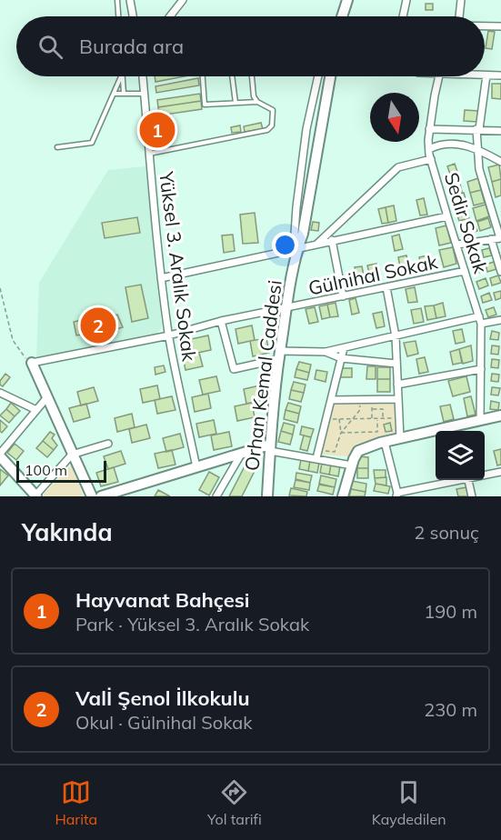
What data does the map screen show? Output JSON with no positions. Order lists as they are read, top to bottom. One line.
{"streets":{"street":["Sedir Sokak","Yüksel 3. Aralık Sokak","Gülnihal Sokak","Orhan Kemal Caddesi"]},"crossings":[["Sedir Sokak","Gülnihal Sokak"],["Yüksel 3. Aralık Sokak","Gülnihal Sokak"],["Gülnihal Sokak","Orhan Kemal Caddesi"]],"scale_bar":"100 m","north":"bottom","page":{"search":"Burada ara","pins":["1","2"],"scale":"100 m","heading":["Yakında","2 sonuç"],"list":[{"mark":"1","name":"Hayvanat Bahçesi","note":"Park · Yüksel 3. Aralık Sokak","value":"190 m"},{"mark":"2","name":"Valİ Şenol İlkokulu","note":"Okul · Gülnihal Sokak","value":"230 m"}],"nav":["Harita","Yol tarifi","Kaydedilen"]}}
